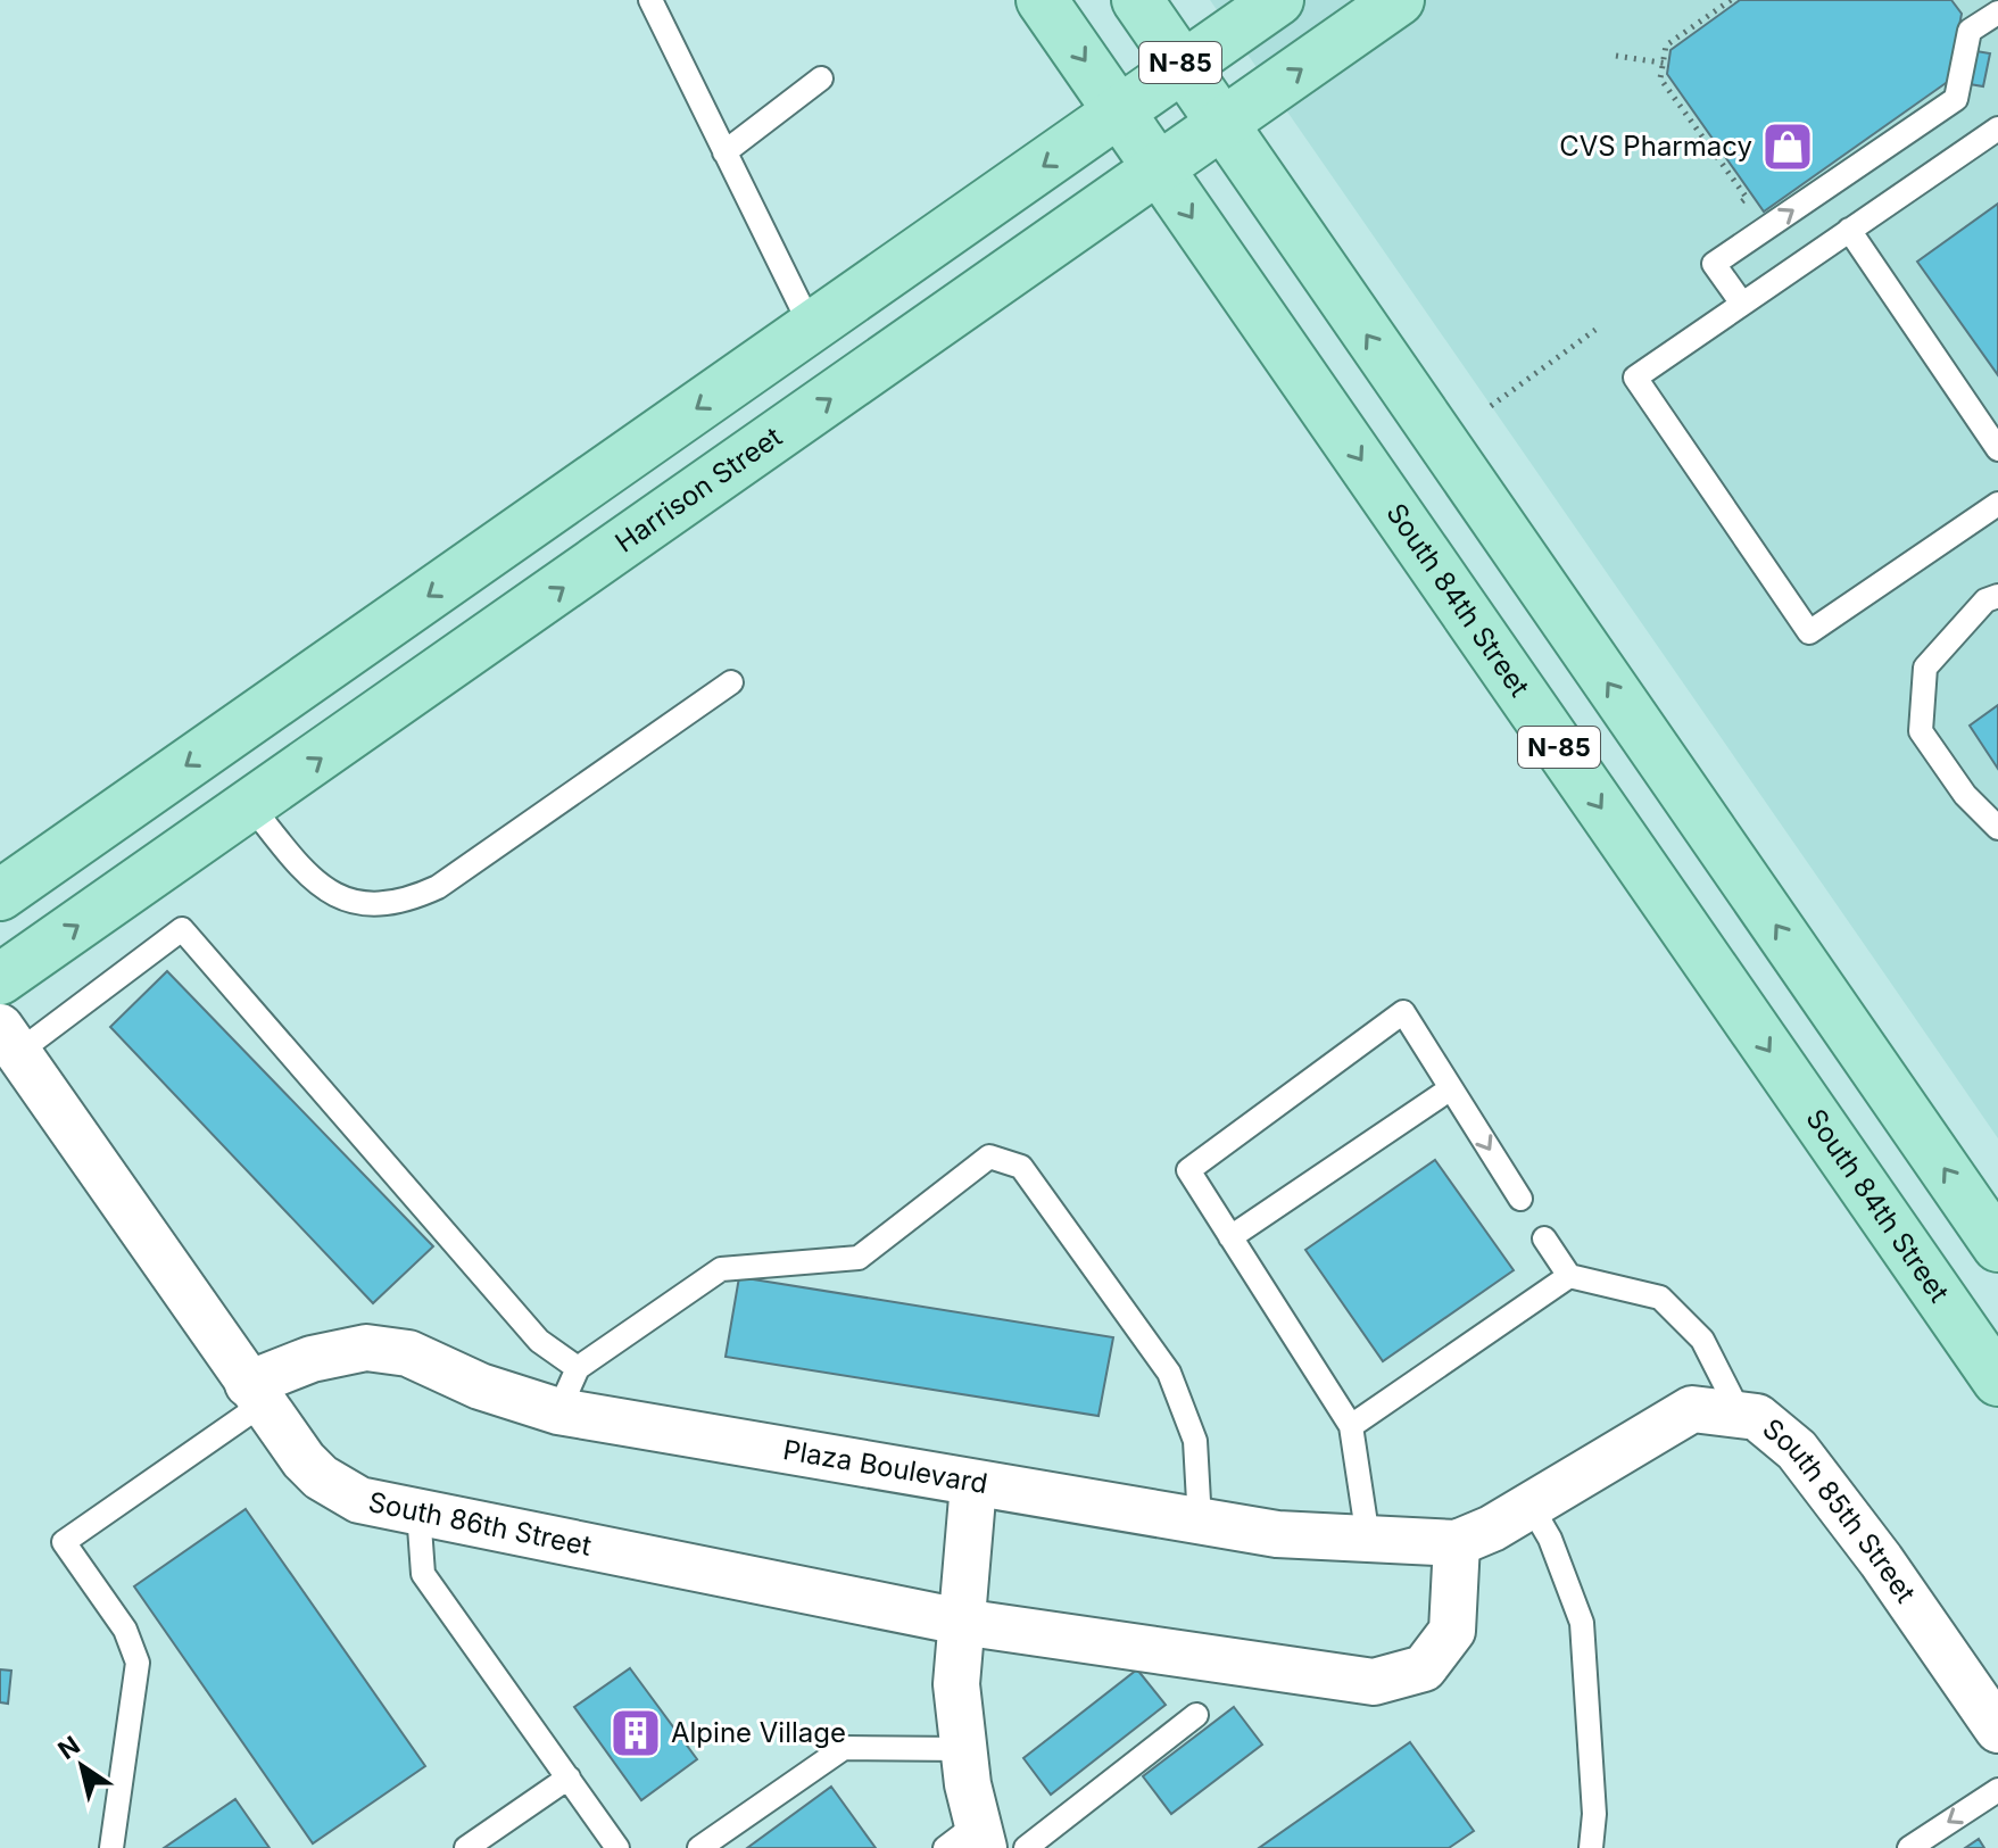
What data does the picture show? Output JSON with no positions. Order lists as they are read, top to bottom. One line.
{"streets":{"main road":["N-85","Harrison Street","South 84th Street"],"street":["Plaza Boulevard","South 85th Street","South 86th Street"]},"crossings":[["N-85","Harrison Street"],["Harrison Street","South 84th Street"],["Plaza Boulevard","South 85th Street"],["Plaza Boulevard","South 86th Street"]],"places":{"shop":["CVS Pharmacy"],"building":["Alpine Village"]},"north":"top left"}
